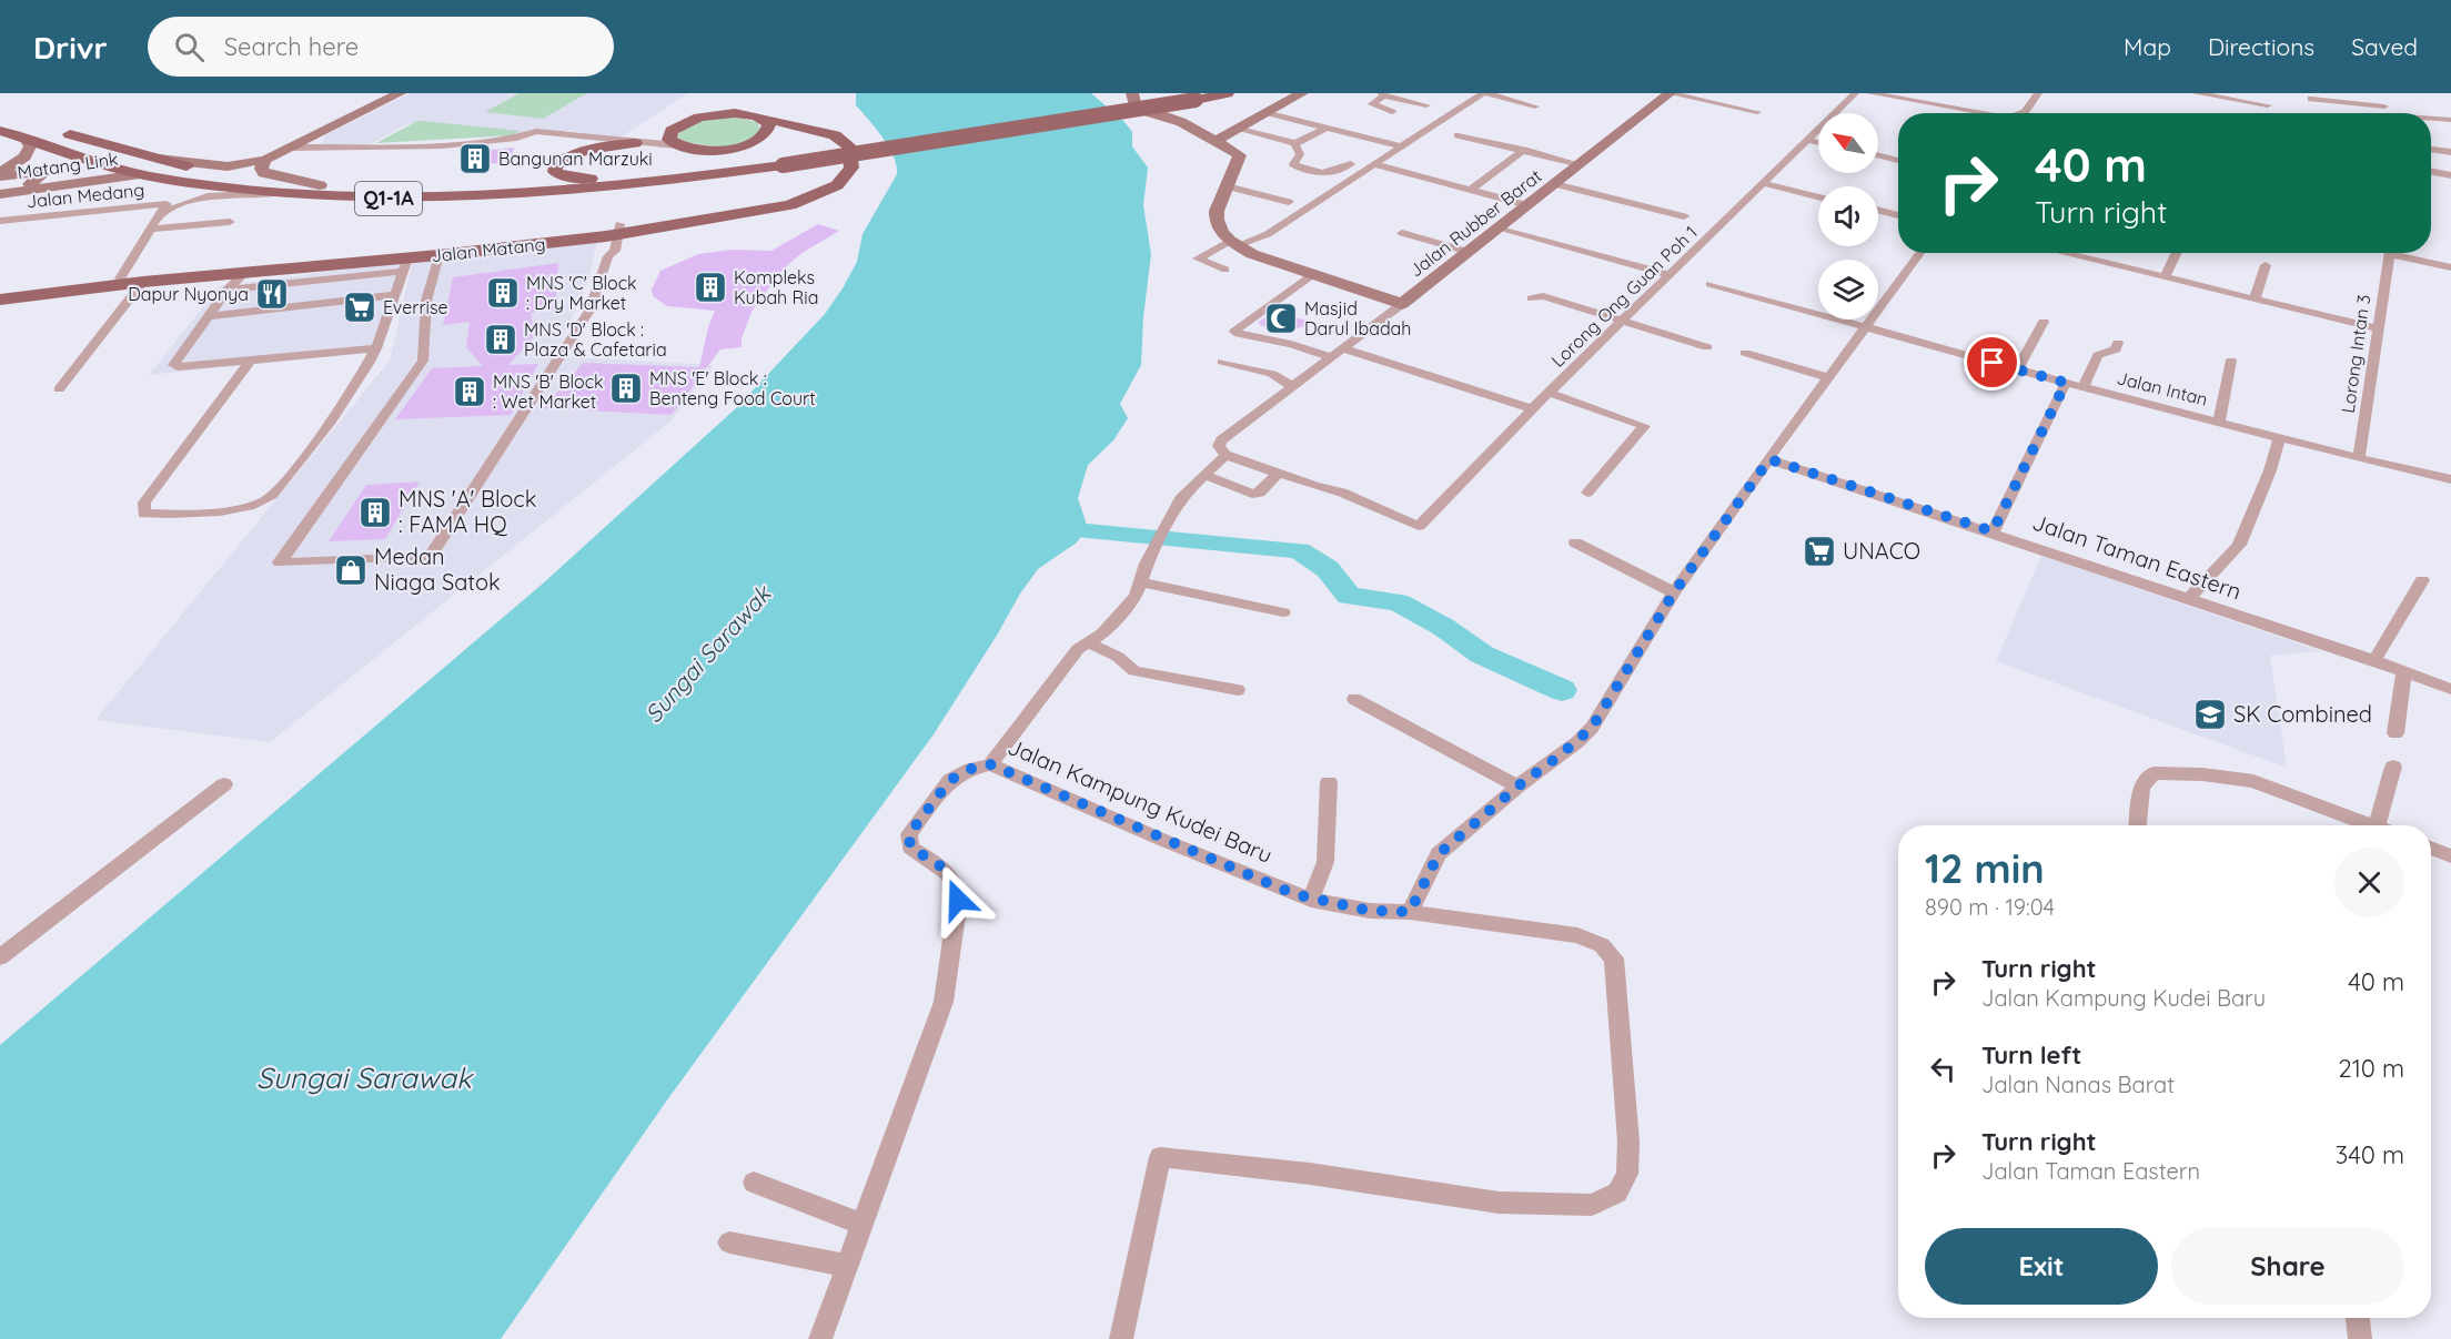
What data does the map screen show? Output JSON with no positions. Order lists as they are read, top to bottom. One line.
{"streets":{"main road":["Matang Link","Q1-1A","Jalan Rubber Barat","Jalan Matang"],"street":["Jalan Medang","Lorong Ong Guan Poh 1","Lorong Intan 3","Jalan Intan","Jalan Taman Eastern","Jalan Kampung Kudei Baru"]},"crossings":[["Matang Link","Q1-1A"],["Jalan Medang","Jalan Matang"],["Lorong Intan 3","Jalan Intan"]],"water":["Sungai Sarawak"],"places":{"building":["Bangunan Marzuki","Kompleks Kubah Ria","MNS 'C' Block : Dry Market","MNS 'D' Block : Plaza & Cafetaria","MNS 'E' Block : Benteng Food Court","MNS 'B' Block : Wet Market","MNS 'A' Block : FAMA HQ"],"restaurant":["Dapur Nyonya"],"supermarket":["Everrise","UNACO"],"mosque":["Masjid Darul Ibadah"],"shop":["Medan Niaga Satok"],"school or university":["SK Combined"]},"north":"top left","page":{"header":"Drivr","search":"Search here","nav":["Map","Directions","Saved"],"turn":["40 m","Turn right"],"heading":["12 min","890 m · 19:04"],"list":[{"name":"Turn right","note":"Jalan Kampung Kudei Baru","value":"40 m"},{"name":"Turn left","note":"Jalan Nanas Barat","value":"210 m"},{"name":"Turn right","note":"Jalan Taman Eastern","value":"340 m"}],"buttons":["Exit","Share"]}}
